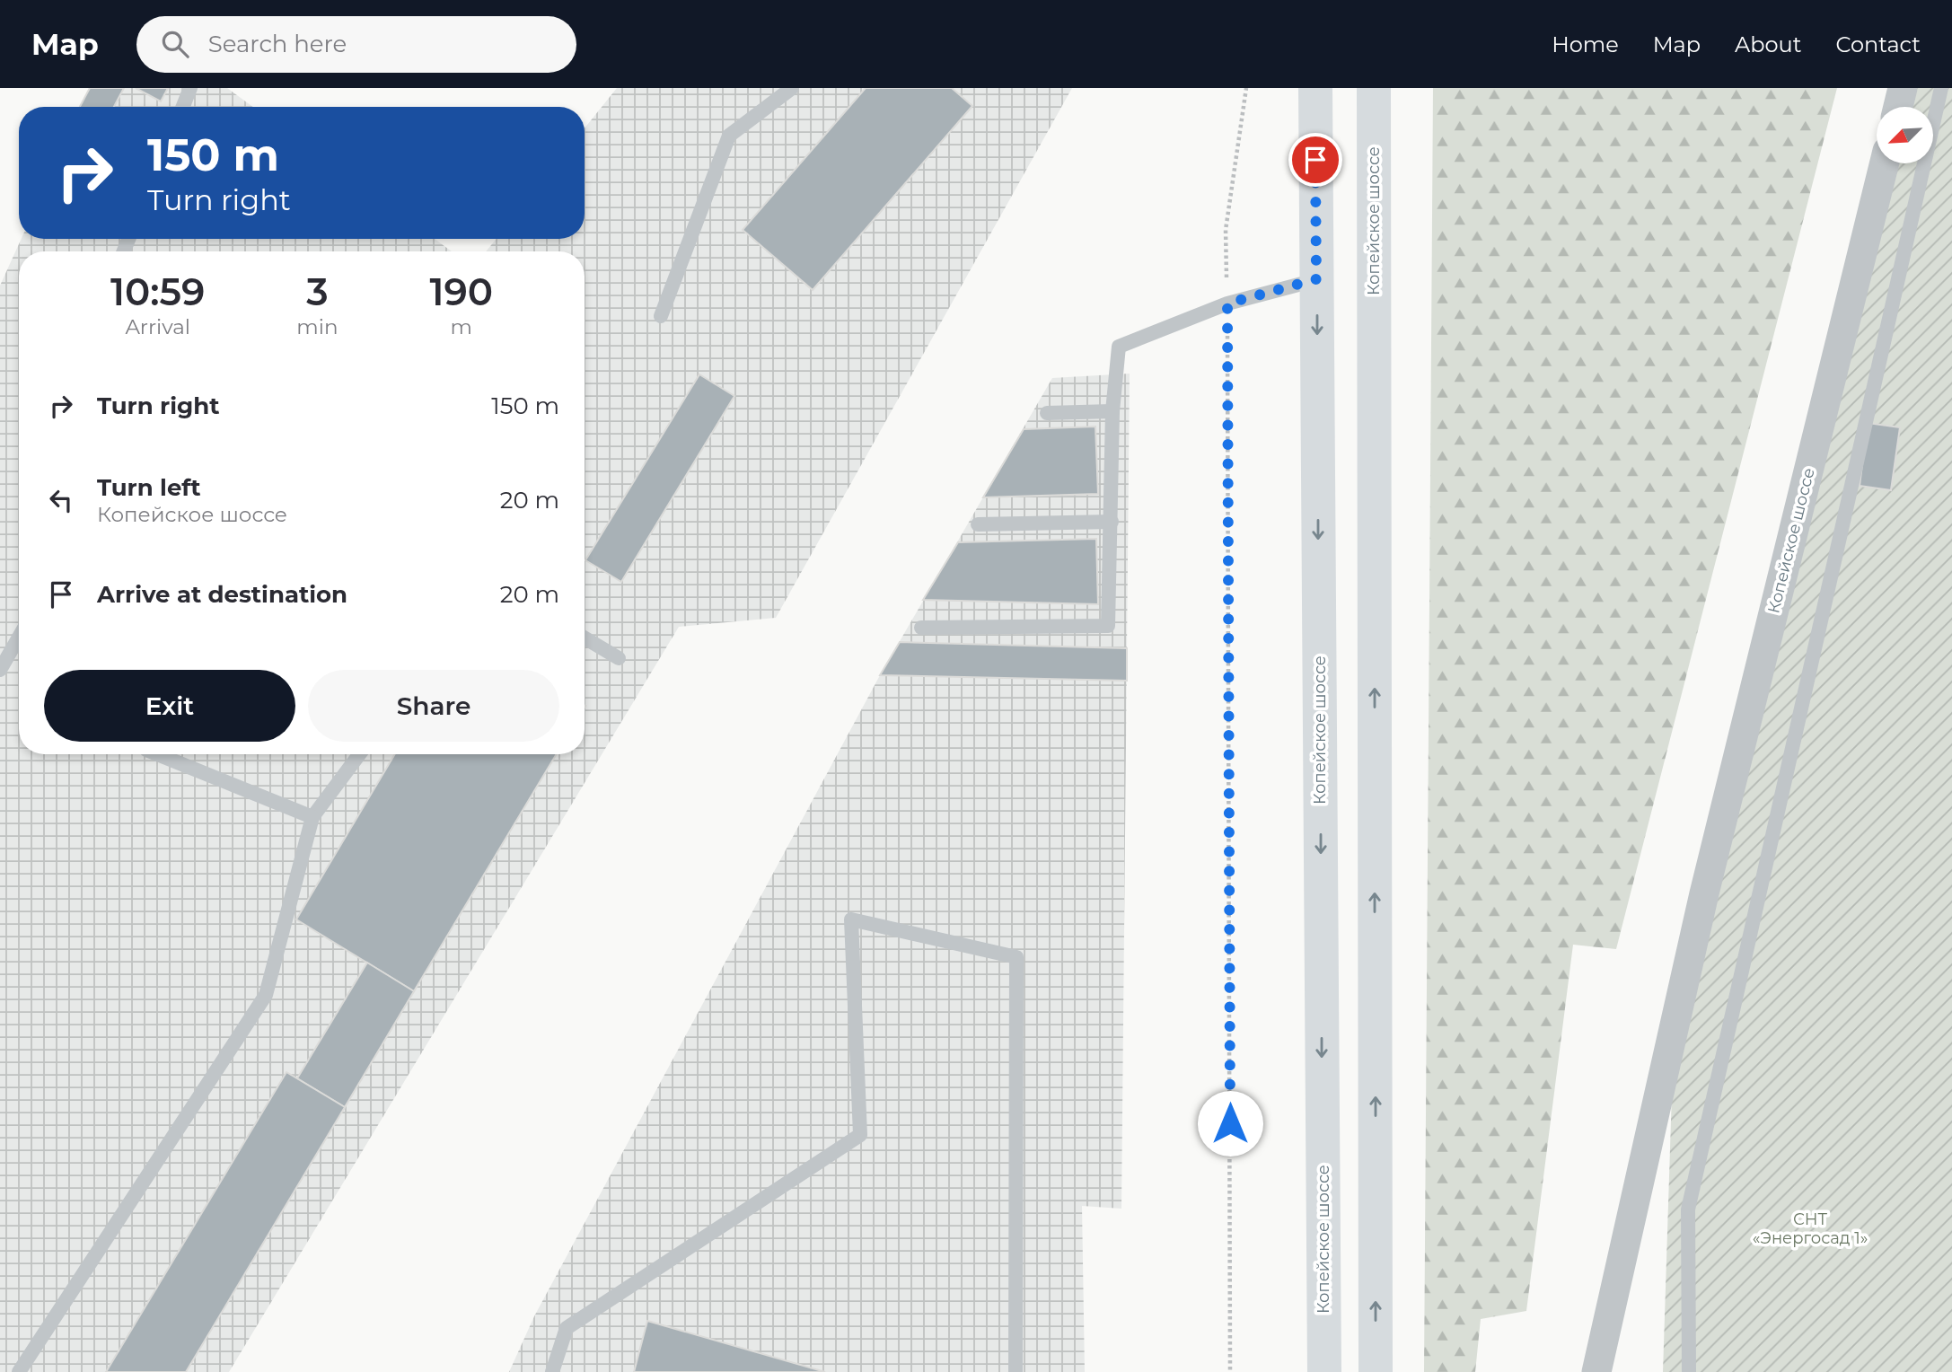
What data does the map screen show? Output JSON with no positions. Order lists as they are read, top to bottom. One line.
{"streets":{"main road":["Копейское шоссе"]},"parks":["СНТ «Энергосад 1»"],"north":"bottom left","page":{"header":"Map","search":"Search here","nav":["Home","Map","About","Contact"],"turn":["150 m","Turn right"],"eta":["10:59","Arrival","3","min","190","m"],"list":[{"name":"Turn right","value":"150 m"},{"name":"Turn left","note":"Копейское шоссе","value":"20 m"},{"name":"Arrive at destination","value":"20 m"}],"buttons":["Exit","Share"]}}
